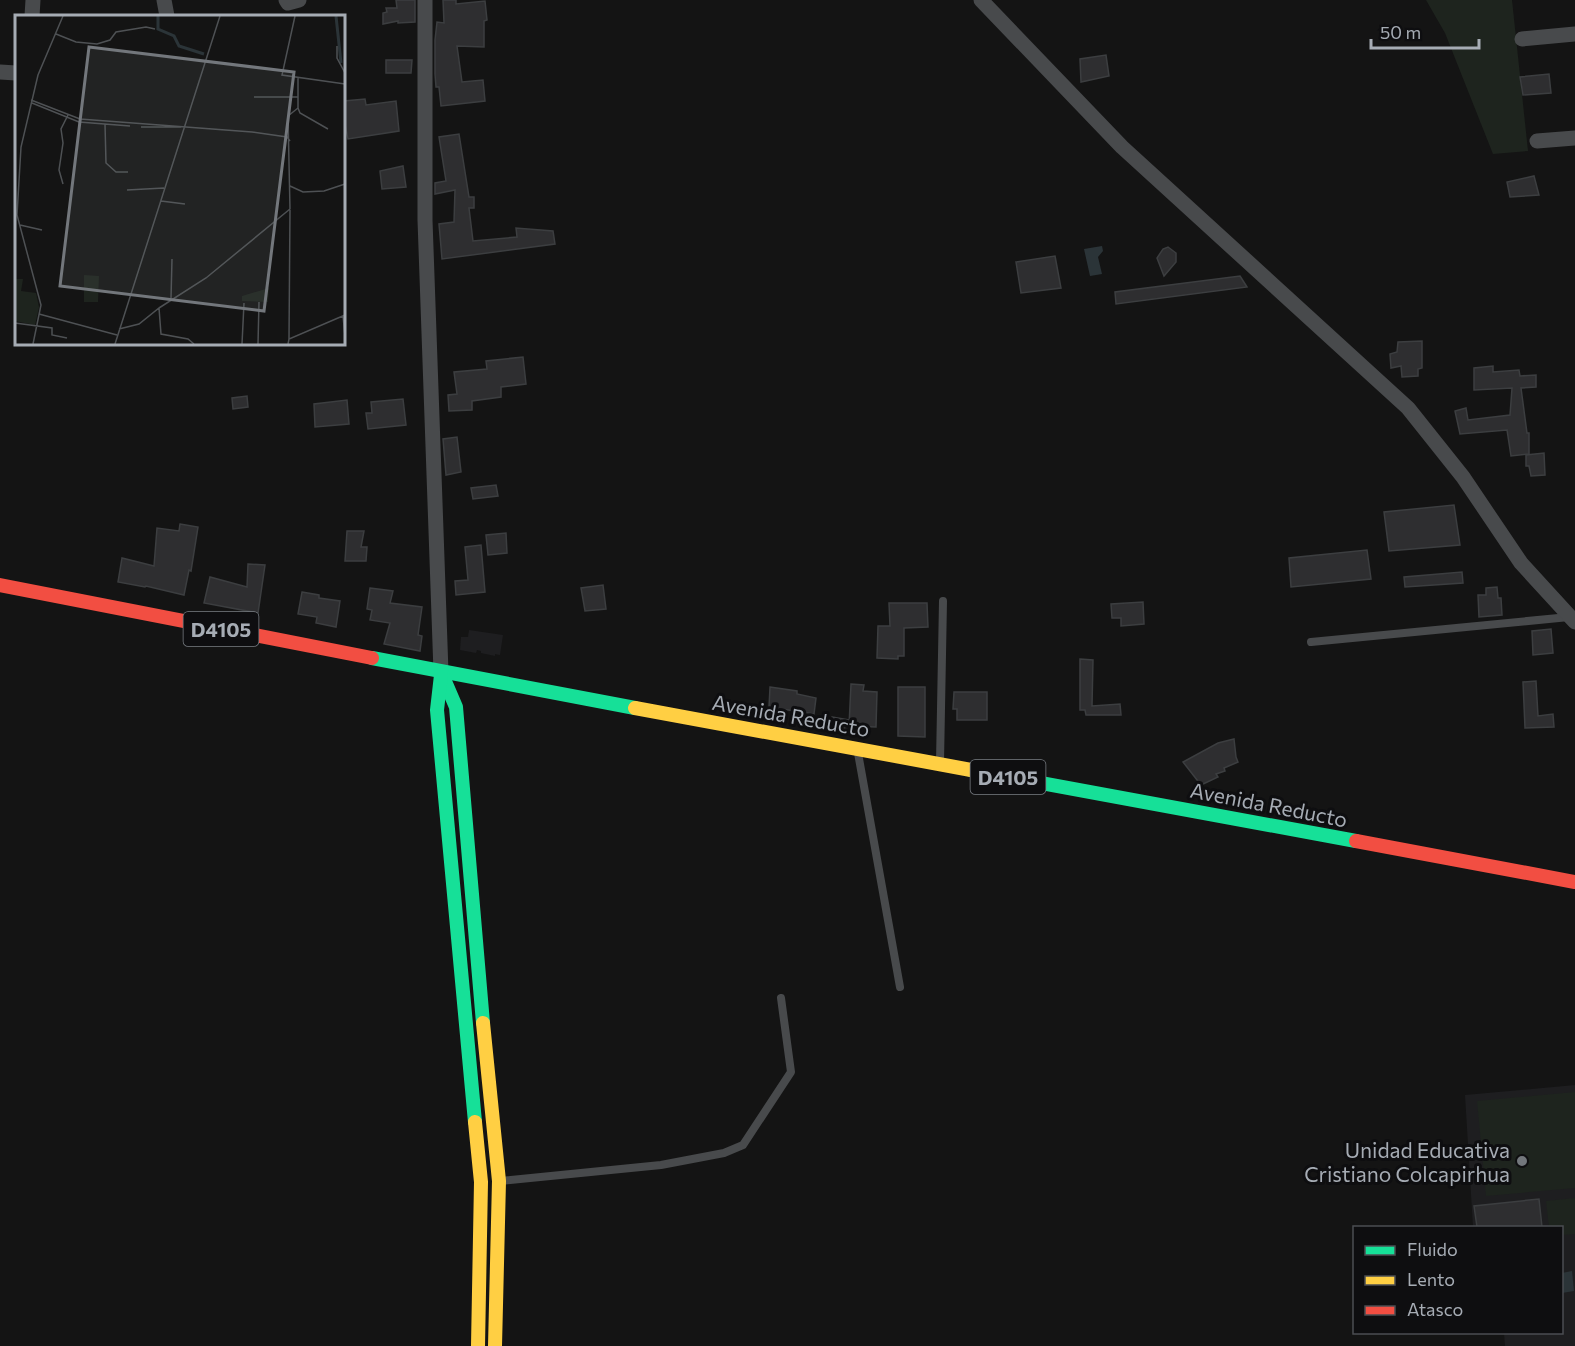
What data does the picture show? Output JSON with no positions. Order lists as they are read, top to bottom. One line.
{"streets":{"main road":["D4105","Avenida Reducto"]},"places":["Unidad Educativa Cristiano Colcapirhua"],"legend":["Fluido","Lento","Atasco"],"scale_bar":"50 m"}
